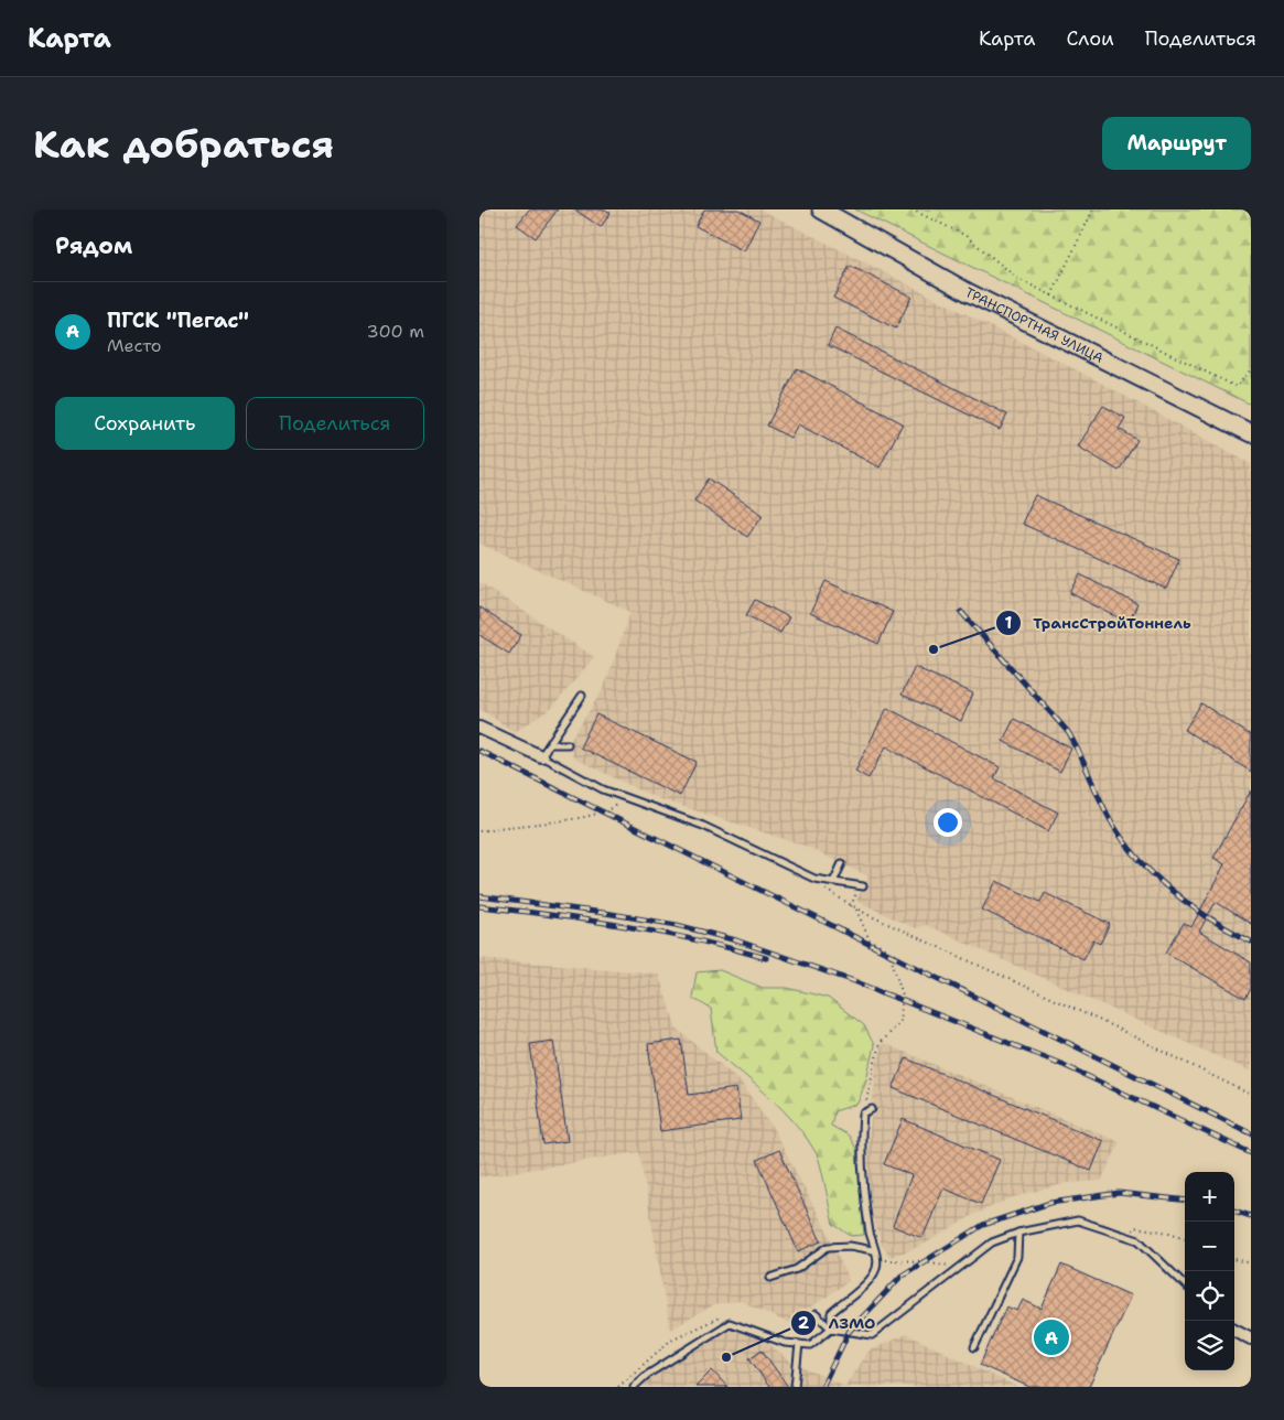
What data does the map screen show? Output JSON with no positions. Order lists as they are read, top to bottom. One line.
{"streets":{"street":["ТРАНСПОРТНАЯ УЛИЦА"]},"places":["ТрансСтройТоннель","ЛЗМО"],"page":{"header":"Карта","nav":["Карта","Слои","Поделиться"],"buttons":["Маршрут",["Сохранить","Поделиться"]],"title":"Как добраться","heading":"Рядом","list":[{"mark":"A","name":"ПГСК \"Пегас\"","note":"Место","value":"300 m"}],"map_buttons":["+","−"],"pins":"A"}}
